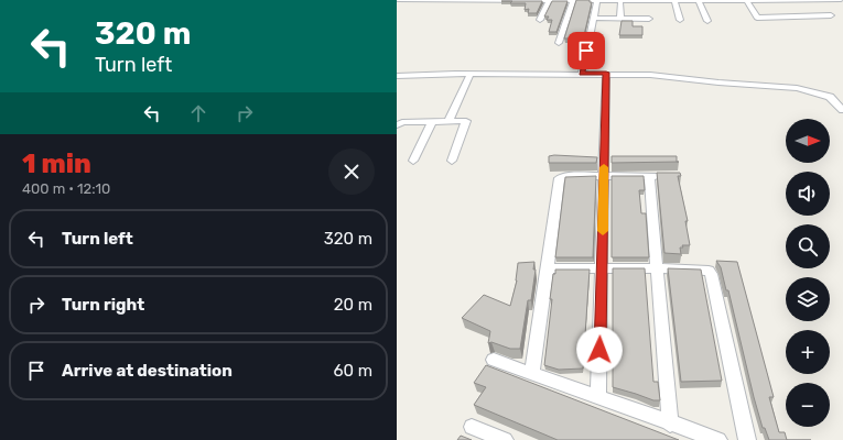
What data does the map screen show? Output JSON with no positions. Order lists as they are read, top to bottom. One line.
{"north":"right","page":{"turn":["320 m","Turn left"],"map_buttons":["+","−"],"heading":["1 min","400 m · 12:10"],"list":[{"name":"Turn left","value":"320 m"},{"name":"Turn right","value":"20 m"},{"name":"Arrive at destination","value":"60 m"}]}}
